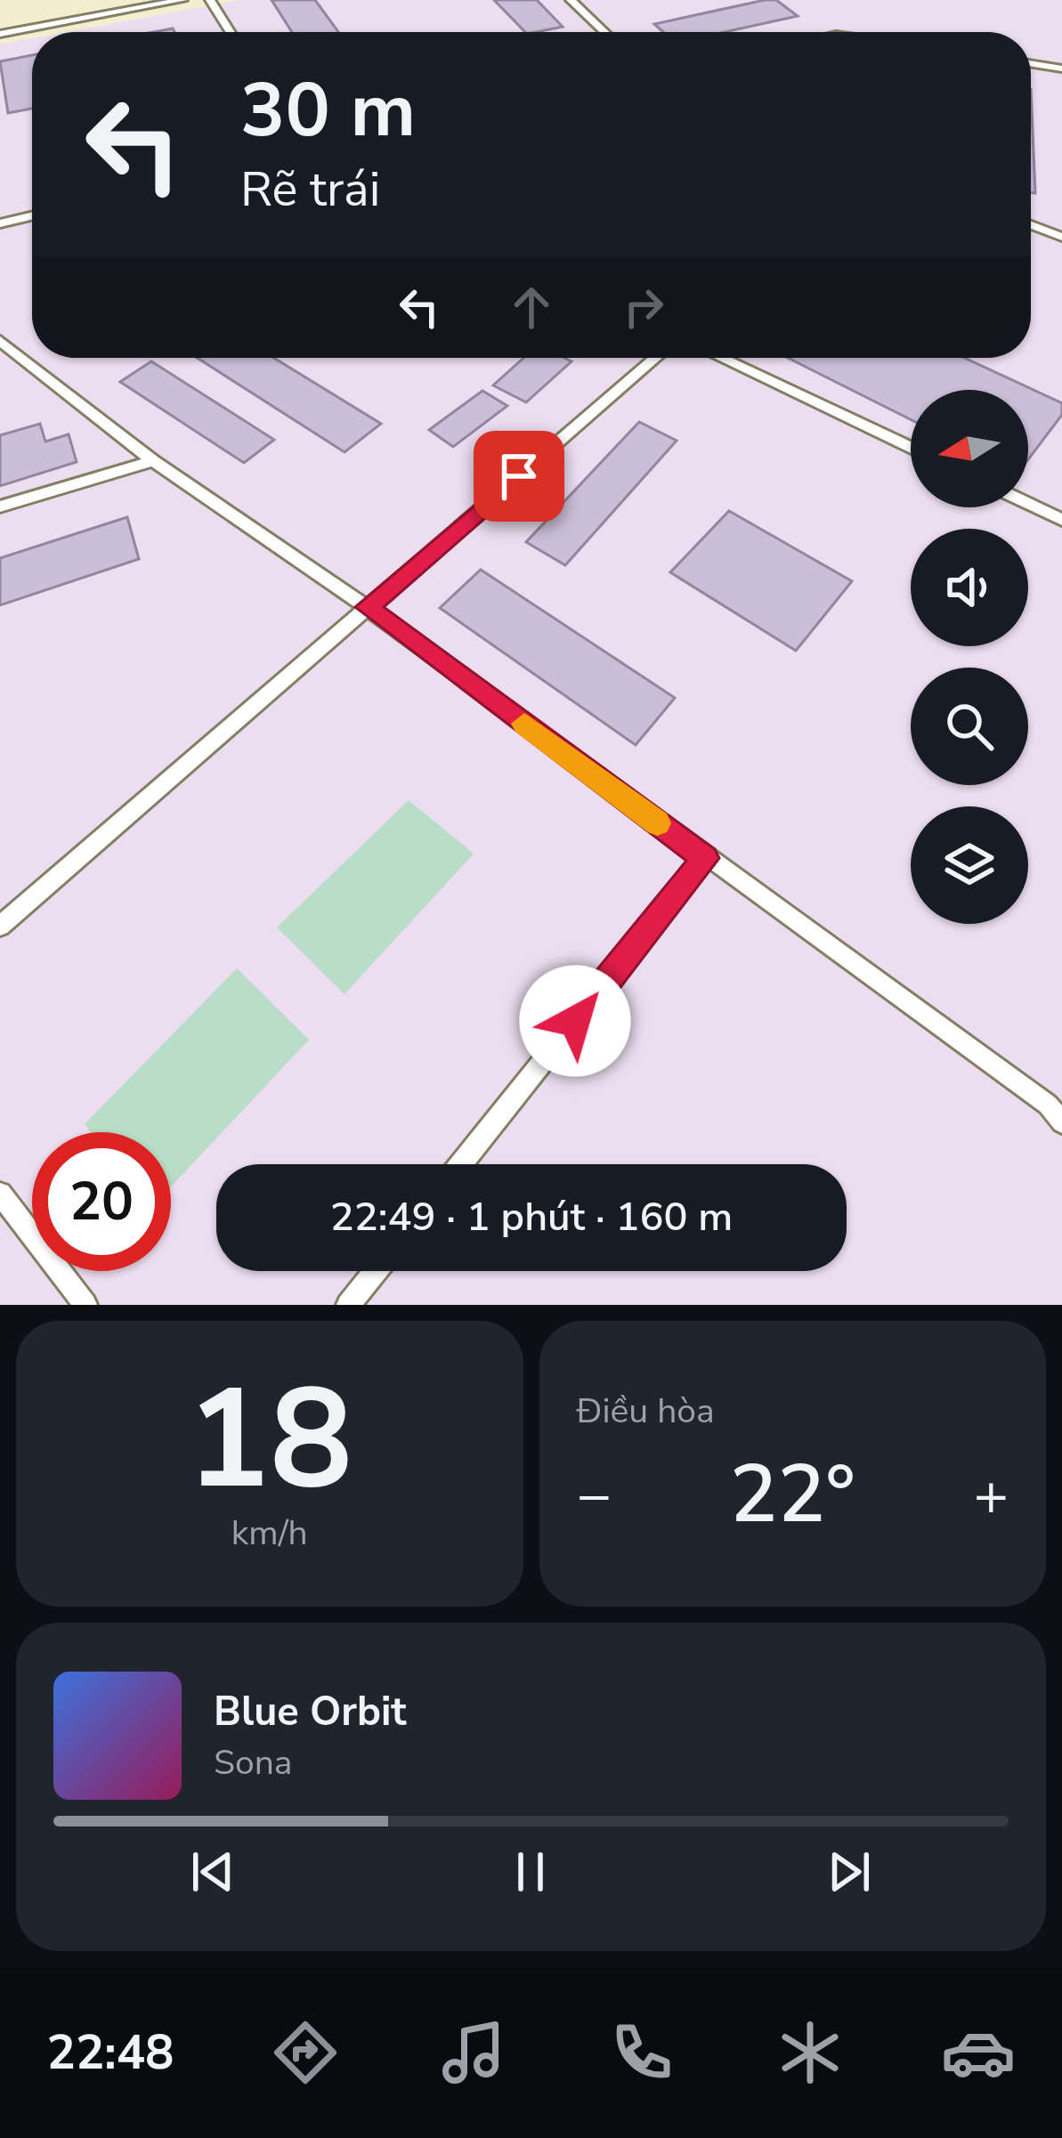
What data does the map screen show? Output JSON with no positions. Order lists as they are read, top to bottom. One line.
{"north":"left","page":{"turn":["30 m","Rẽ trái"],"limit":"20","trip":"22:49 · 1 phút · 160 m","tile":[["18","km/h"],"Điều hòa"],"heat":["−","22°","+"],"song":["Blue Orbit","Sona"],"tabs":"22:48"}}
